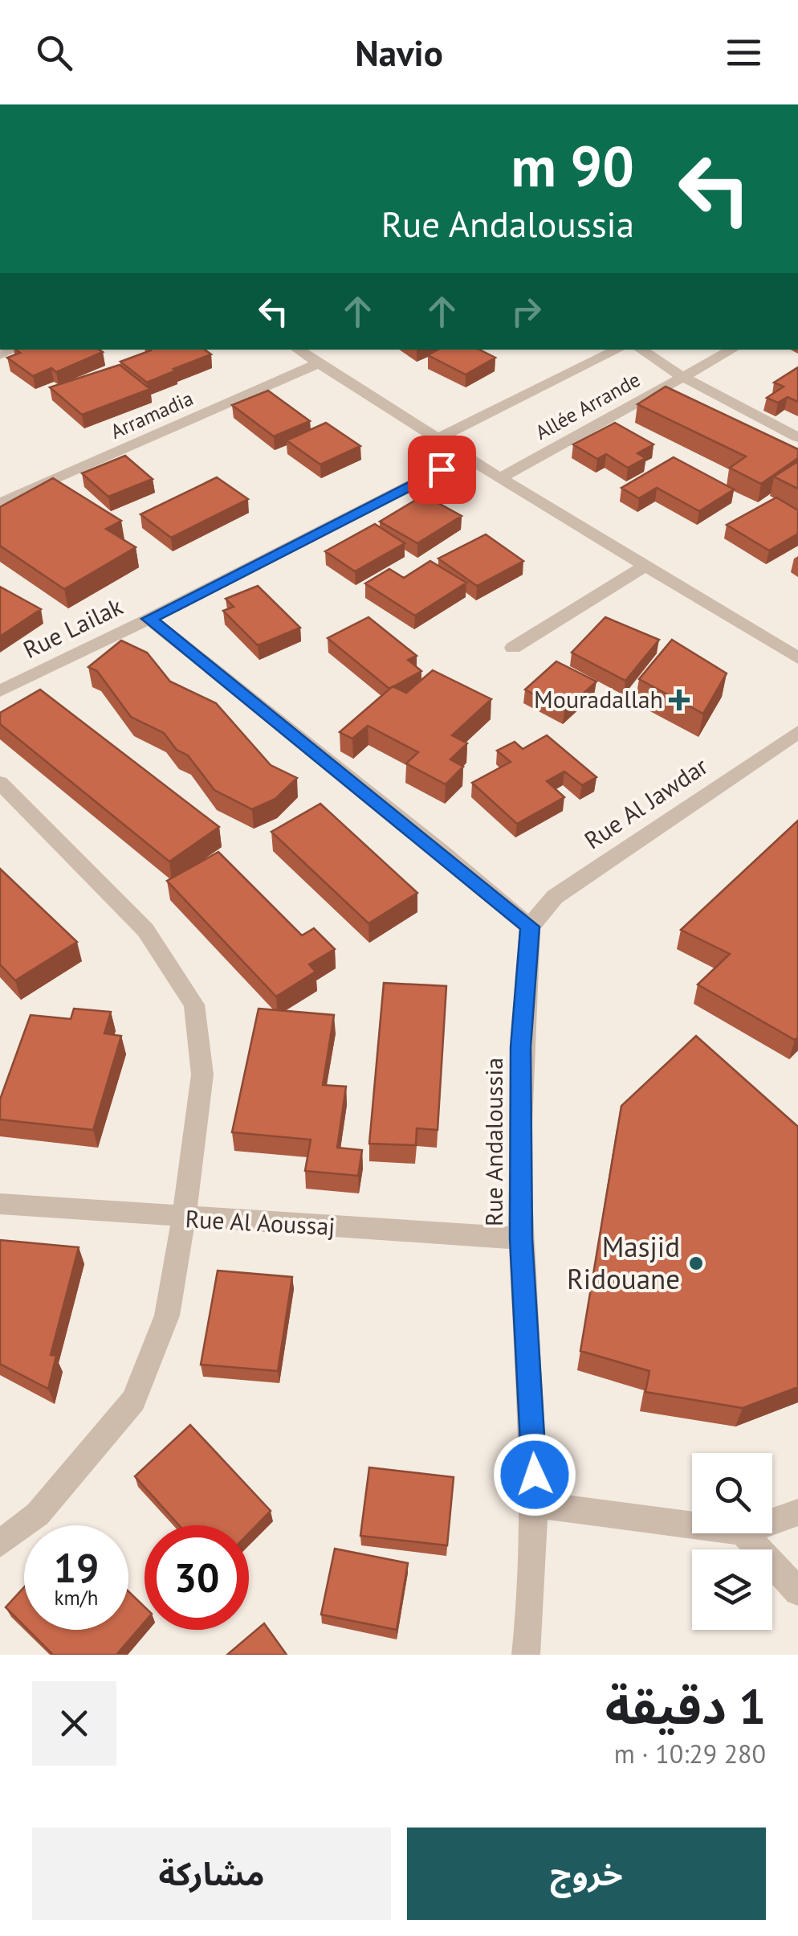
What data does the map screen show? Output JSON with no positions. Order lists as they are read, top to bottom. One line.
{"streets":{"street":["Allée Arrande","Arramadia","Rue Lailak","Rue Al Jawdar","Rue Andaloussia","Rue Al Aoussaj"]},"crossings":[["Rue Al Jawdar","Rue Andaloussia"],["Rue Andaloussia","Rue Al Aoussaj"]],"places":{"health":["Mouradallah"],"other":["Masjid Ridouane"]},"page":{"header":"Navio","turn":["90 m","Rue Andaloussia"],"speed":"19 km/h","limit":"30","heading":["1 دقيقة","280 m · 10:29"],"buttons":["خروج","مشاركة"]}}
